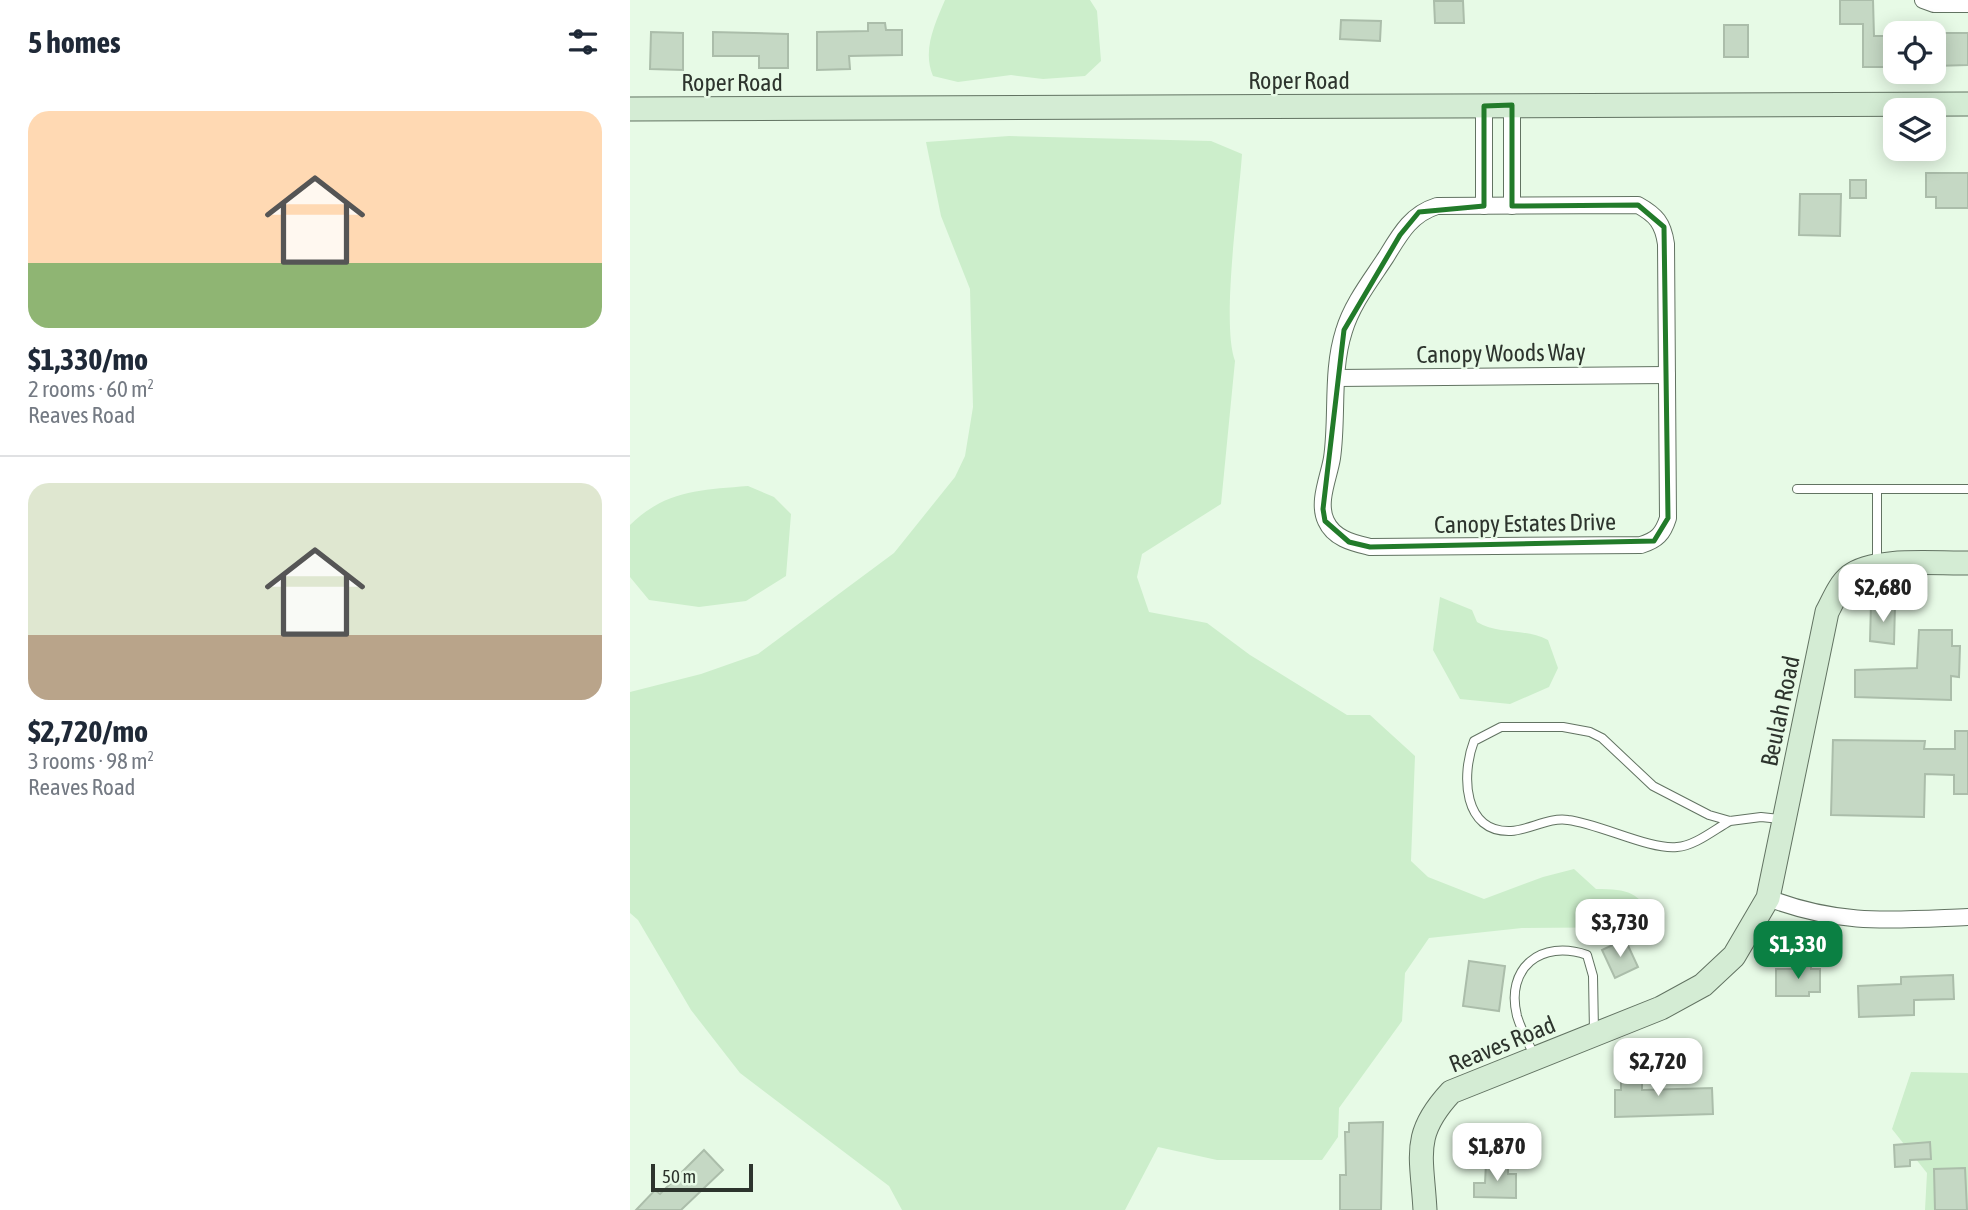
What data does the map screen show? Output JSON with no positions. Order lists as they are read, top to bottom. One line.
{"streets":{"street":["Roper Road","Canopy Woods Way","Canopy Estates Drive","Beulah Road","Reaves Road"]},"crossings":[["Canopy Woods Way","Canopy Estates Drive"],["Beulah Road","Reaves Road"]],"scale_bar":"50 m","page":{"heading":"5 homes","list":[{"name":"$1,330/mo","note":"2 rooms · 60 m² · Reaves Road"},{"name":"$2,720/mo","note":"3 rooms · 98 m² · Reaves Road"}],"price":["$2,680","$3,730","$1,330","$2,720","$1,870"],"scale":"50 m"}}
